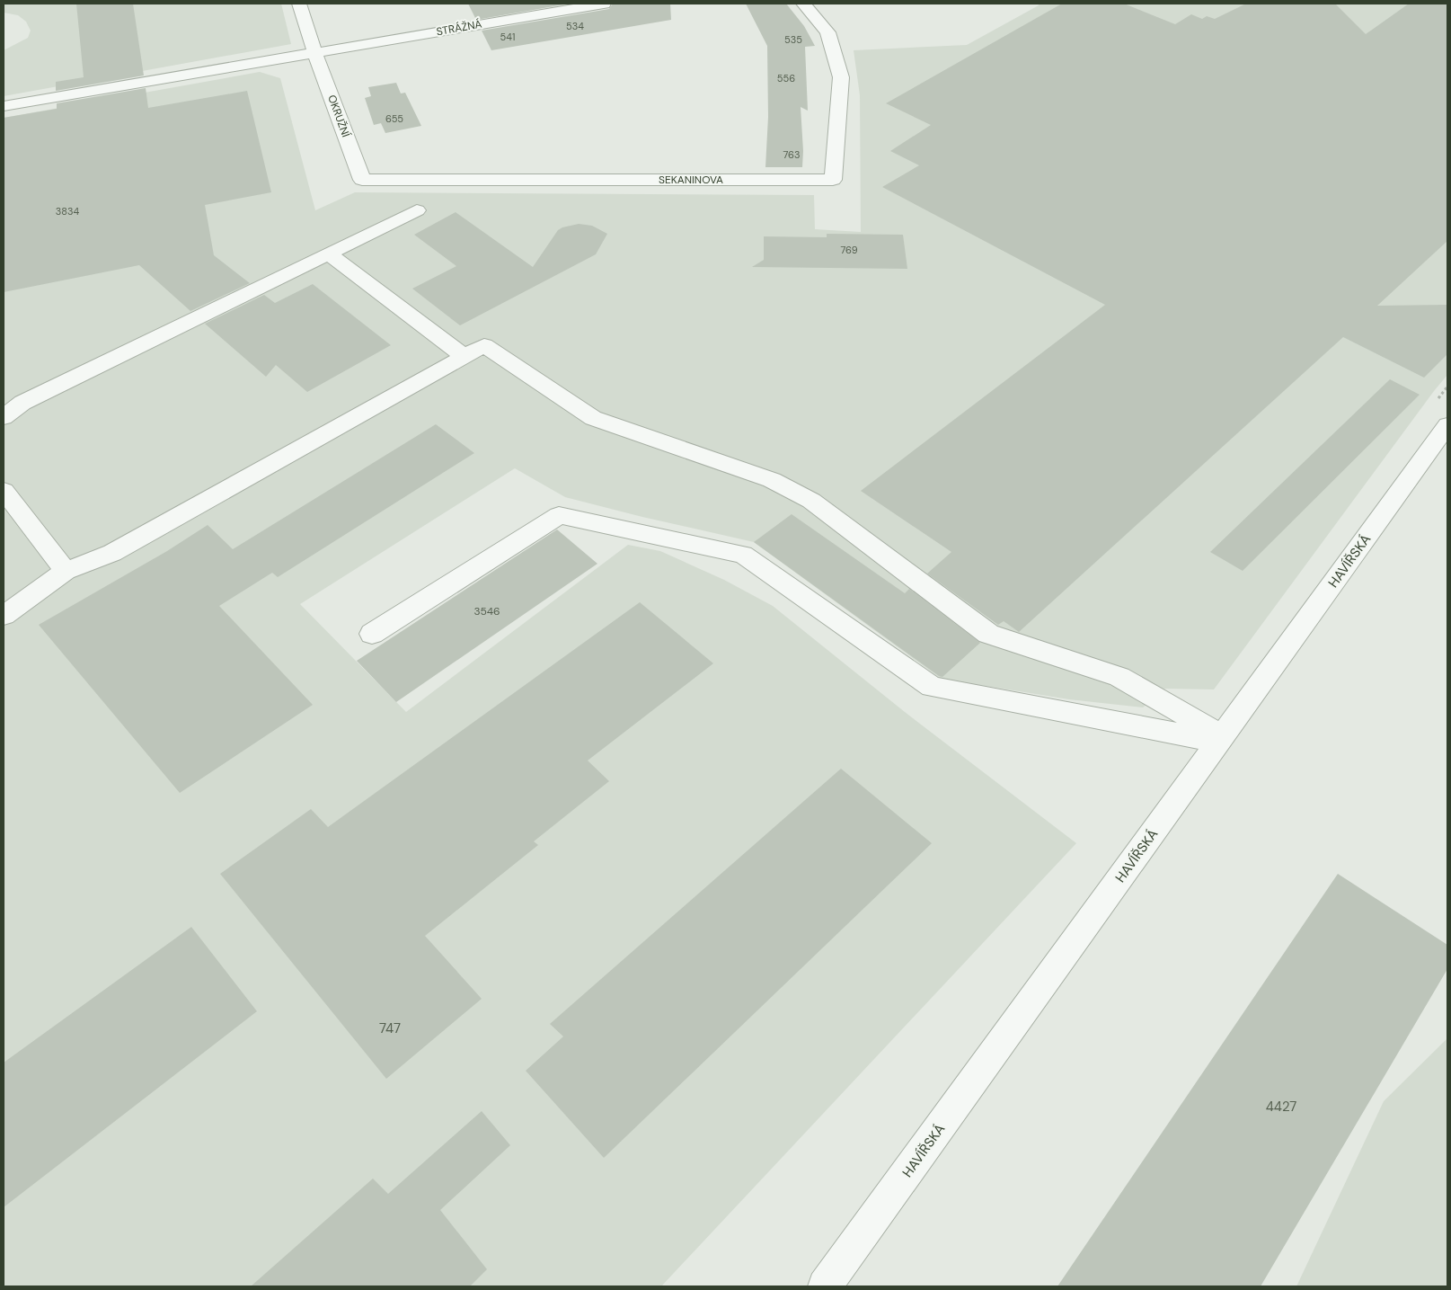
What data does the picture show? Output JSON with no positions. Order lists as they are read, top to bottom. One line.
{"streets":{"street":["STRÁŽNÁ","OKRUŽNÍ","SEKANINOVA","HAVÍŘSKÁ"]},"crossings":[["STRÁŽNÁ","OKRUŽNÍ"],["OKRUŽNÍ","SEKANINOVA"]],"house_numbers":["534","541","535","556","655","763","3834","769","3546","747","4427"]}
